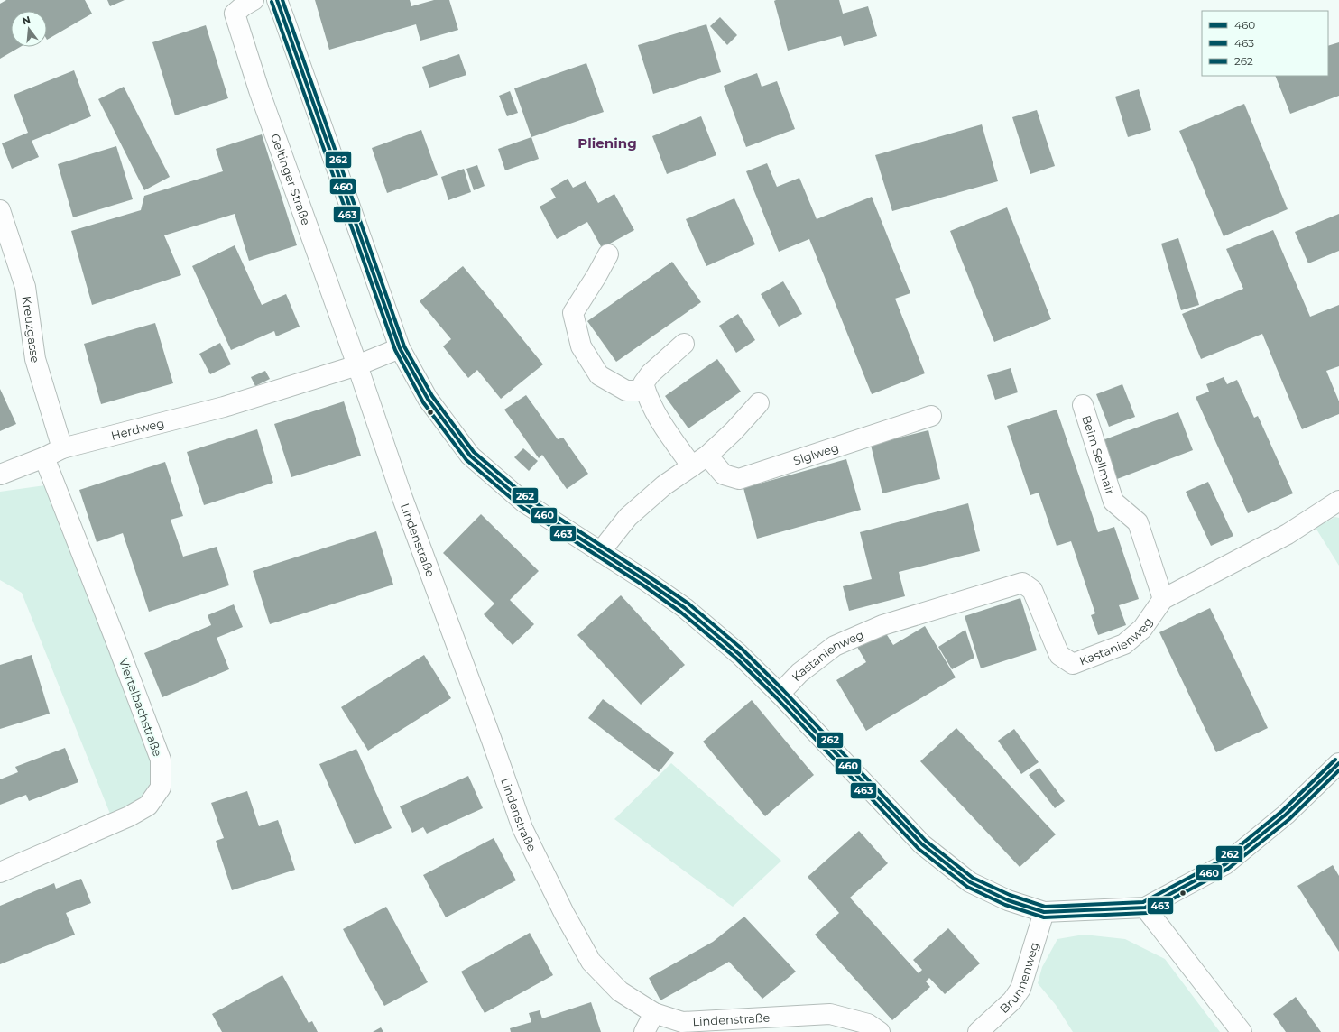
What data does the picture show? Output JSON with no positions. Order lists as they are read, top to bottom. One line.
{"streets":{"street":["Geltinger Straße","Kreuzgasse","Herdweg","Siglweg","Beim Sellmair","Lindenstraße","Kastanienweg","Viertelbachstraße","Brunnenweg"]},"crossings":[["Geltinger Straße","Herdweg"],["Geltinger Straße","Lindenstraße"],["Kreuzgasse","Herdweg"],["Herdweg","Lindenstraße"],["Herdweg","Viertelbachstraße"],["Beim Sellmair","Kastanienweg"]],"districts":["Pliening"],"lines":["transit line 460","transit line 262","transit line 463"],"legend":["460","463","262"],"north":"top"}
